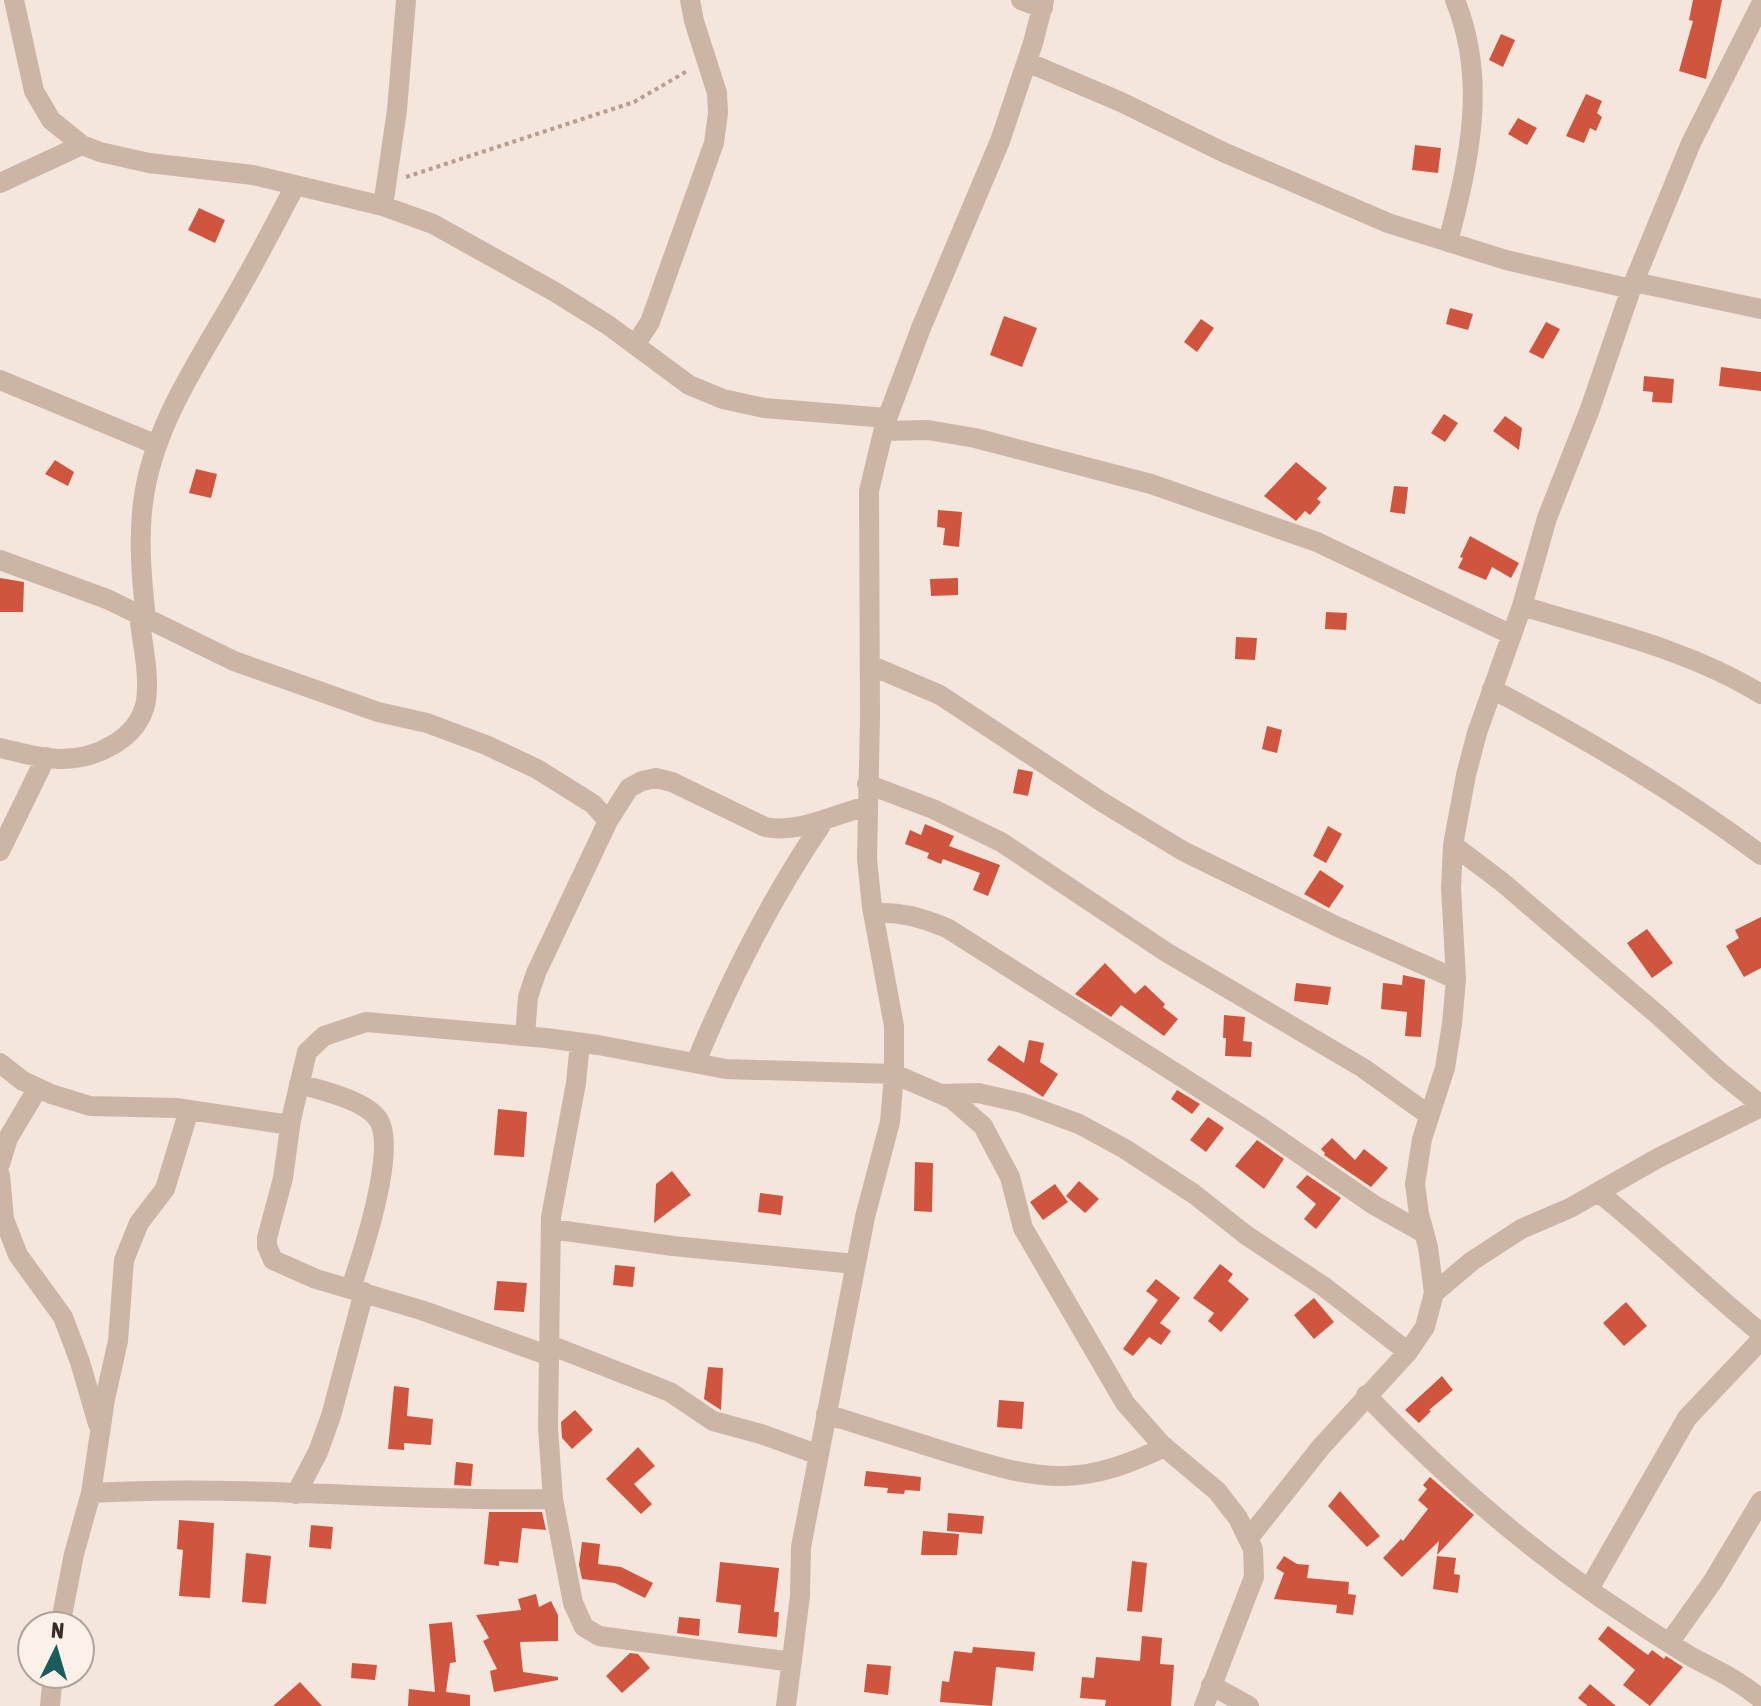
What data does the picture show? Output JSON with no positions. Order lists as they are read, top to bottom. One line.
{"north":"top"}
